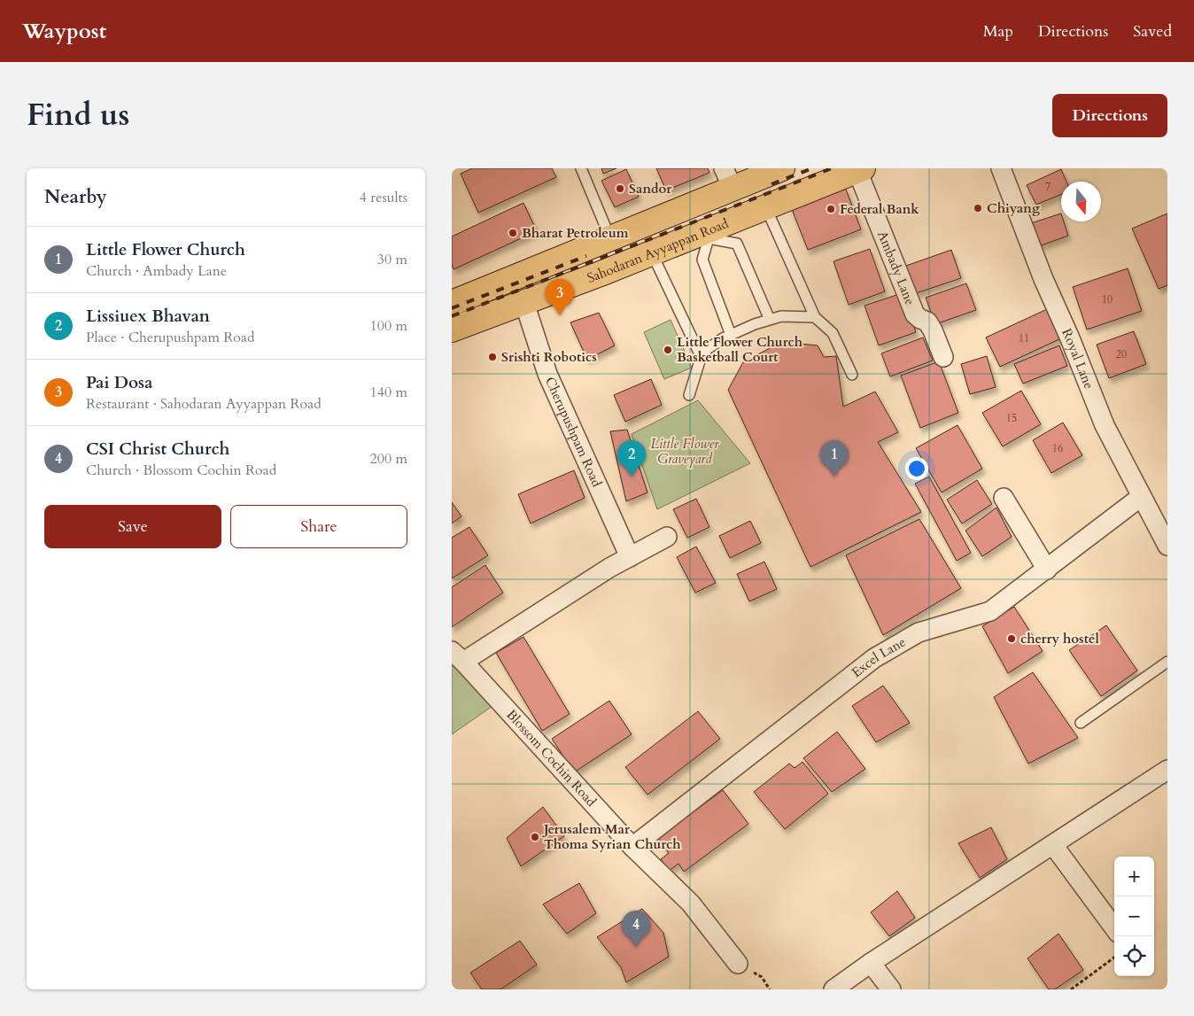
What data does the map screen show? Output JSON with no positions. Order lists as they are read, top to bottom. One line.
{"streets":{"main road":["Sahodaran Ayyappan Road"],"street":["Ambady Lane","Royal Lane","Cherupushpam Road","Excel Lane","Blossom Cochin Road"]},"crossings":[["Sahodaran Ayyappan Road","Ambady Lane"],["Sahodaran Ayyappan Road","Cherupushpam Road"],["Royal Lane","Excel Lane"],["Excel Lane","Blossom Cochin Road"]],"parks":["Little Flower Graveyard"],"places":["Sandor","Chiyang","Federal Bank","Bharat Petroleum","Little Flower Church Basketball Court","Srishti Robotics","cherry hostel","Jerusalem Mar Thoma Syrian Church"],"house_numbers":["7","10","11","20","15","16"],"north":"bottom","page":{"header":"Waypost","nav":["Map","Directions","Saved"],"title":"Find us","buttons":["Directions",["Save","Share"]],"heading":["Nearby","4 results"],"list":[{"mark":"1","name":"Little Flower Church","note":"Church · Ambady Lane","value":"30 m"},{"mark":"2","name":"Lissiuex Bhavan","note":"Place · Cherupushpam Road","value":"100 m"},{"mark":"3","name":"Pai Dosa","note":"Restaurant · Sahodaran Ayyappan Road","value":"140 m"},{"mark":"4","name":"CSI Christ Church","note":"Church · Blossom Cochin Road","value":"200 m"}],"pins":["3","1","2","4"],"map_buttons":["+","−"]}}
